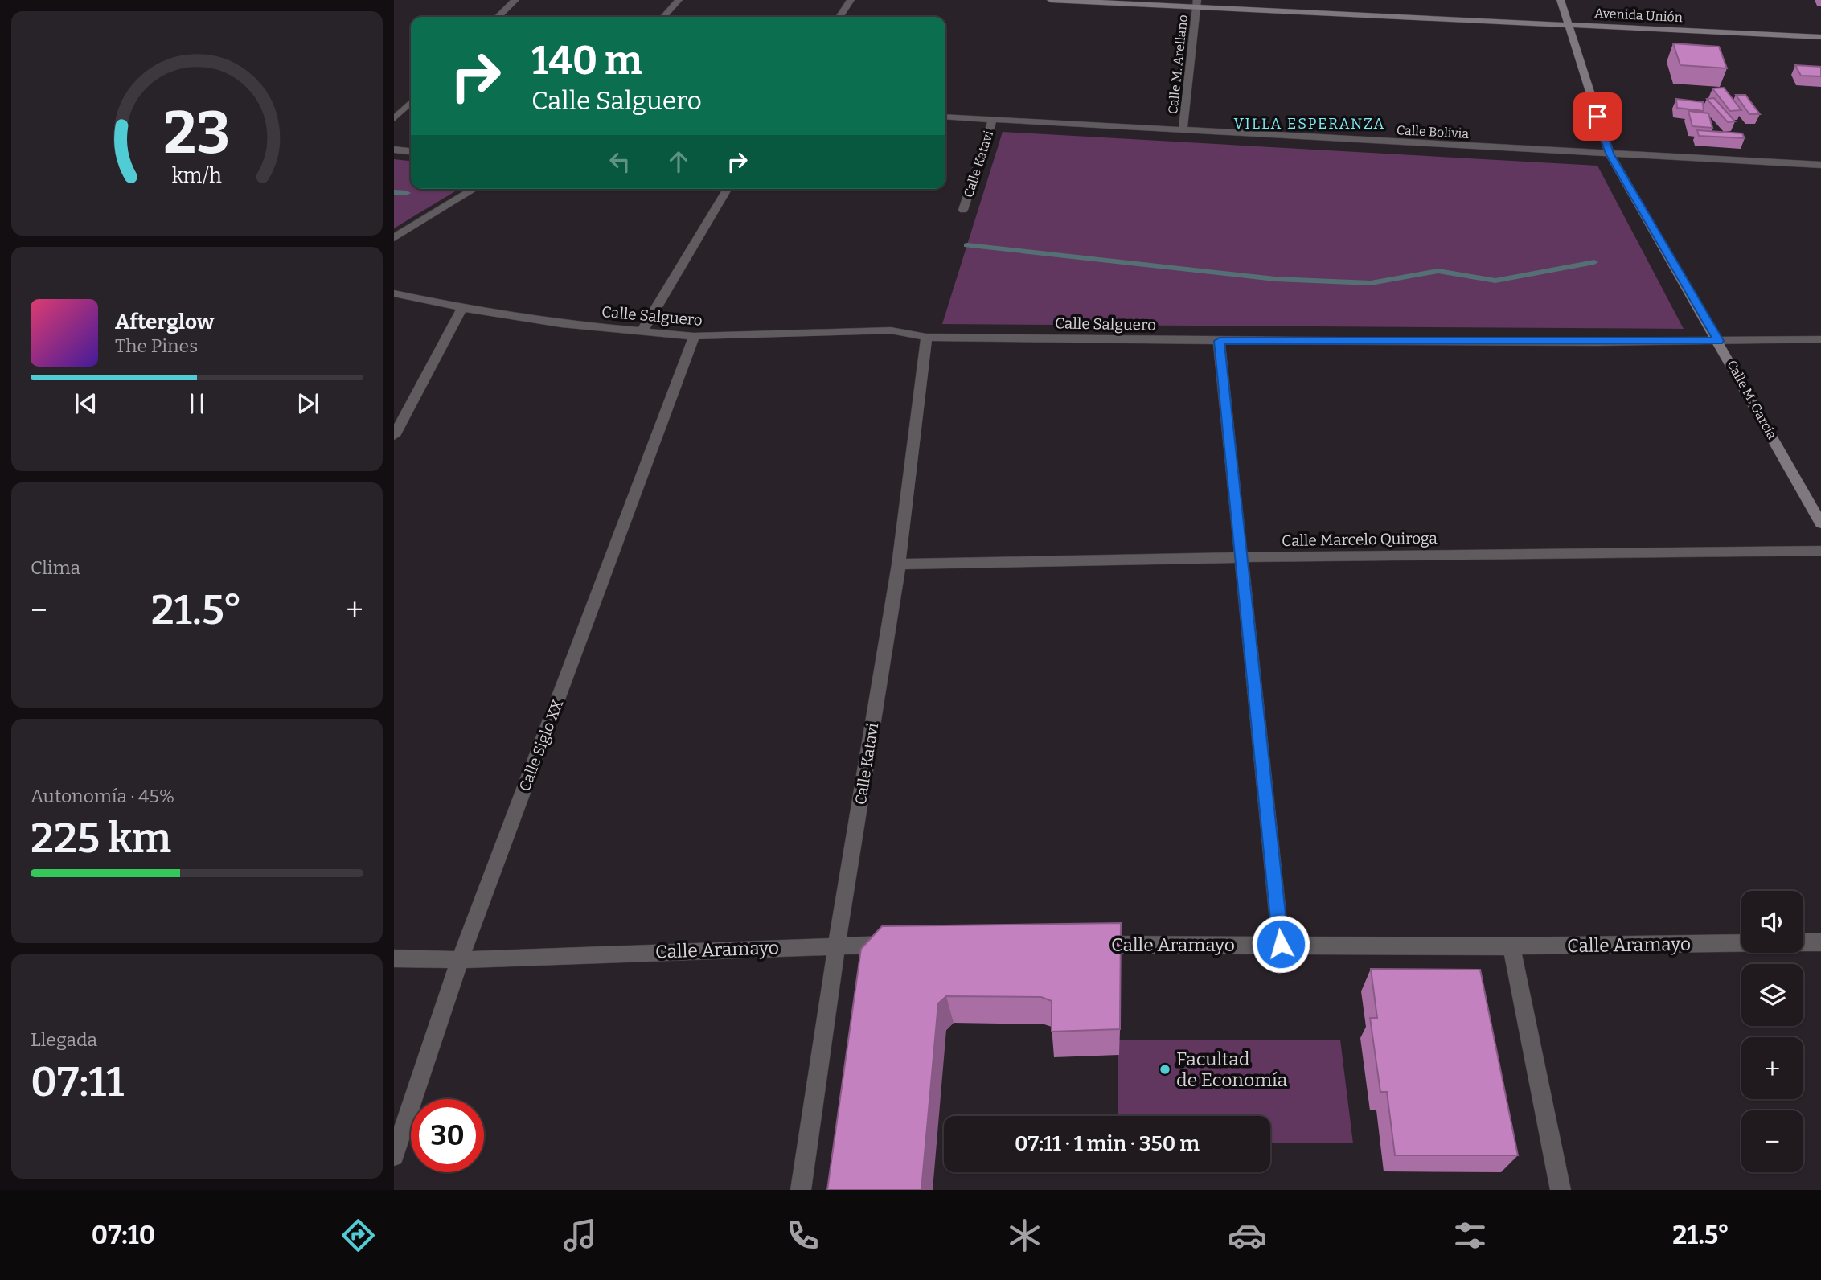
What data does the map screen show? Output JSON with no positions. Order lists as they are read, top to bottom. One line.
{"streets":{"street":["Avenida Unión","Calle M. Arellano","Calle Bolivia","Calle Katavi","Calle Salguero","Calle M. García","Calle Marcelo Quiroga","Calle Siglo XX","Calle Aramayo"]},"crossings":[["Avenida Unión","Calle M. Arellano"],["Avenida Unión","Calle M. García"],["Calle M. Arellano","Calle Bolivia"],["Calle Bolivia","Calle Katavi"],["Calle Bolivia","Calle M. García"],["Calle Katavi","Calle Salguero"],["Calle Katavi","Calle Marcelo Quiroga"],["Calle Katavi","Calle Aramayo"],["Calle Salguero","Calle M. García"],["Calle Salguero","Calle Siglo XX"],["Calle Siglo XX","Calle Aramayo"]],"districts":["VILLA ESPERANZA"],"places":["Facultad de Economía"],"page":{"turn":["140 m","Calle Salguero"],"song":["Afterglow","The Pines"],"tile":["Clima",["Autonomía · 45%","225 km"],["Llegada","07:11"]],"heat":["−","21.5°","+"],"map_buttons":["+","−"],"limit":"30","trip":"07:11 · 1 min · 350 m","tabs":["07:10","21.5°"],"gauge":["23","km/h"]}}
